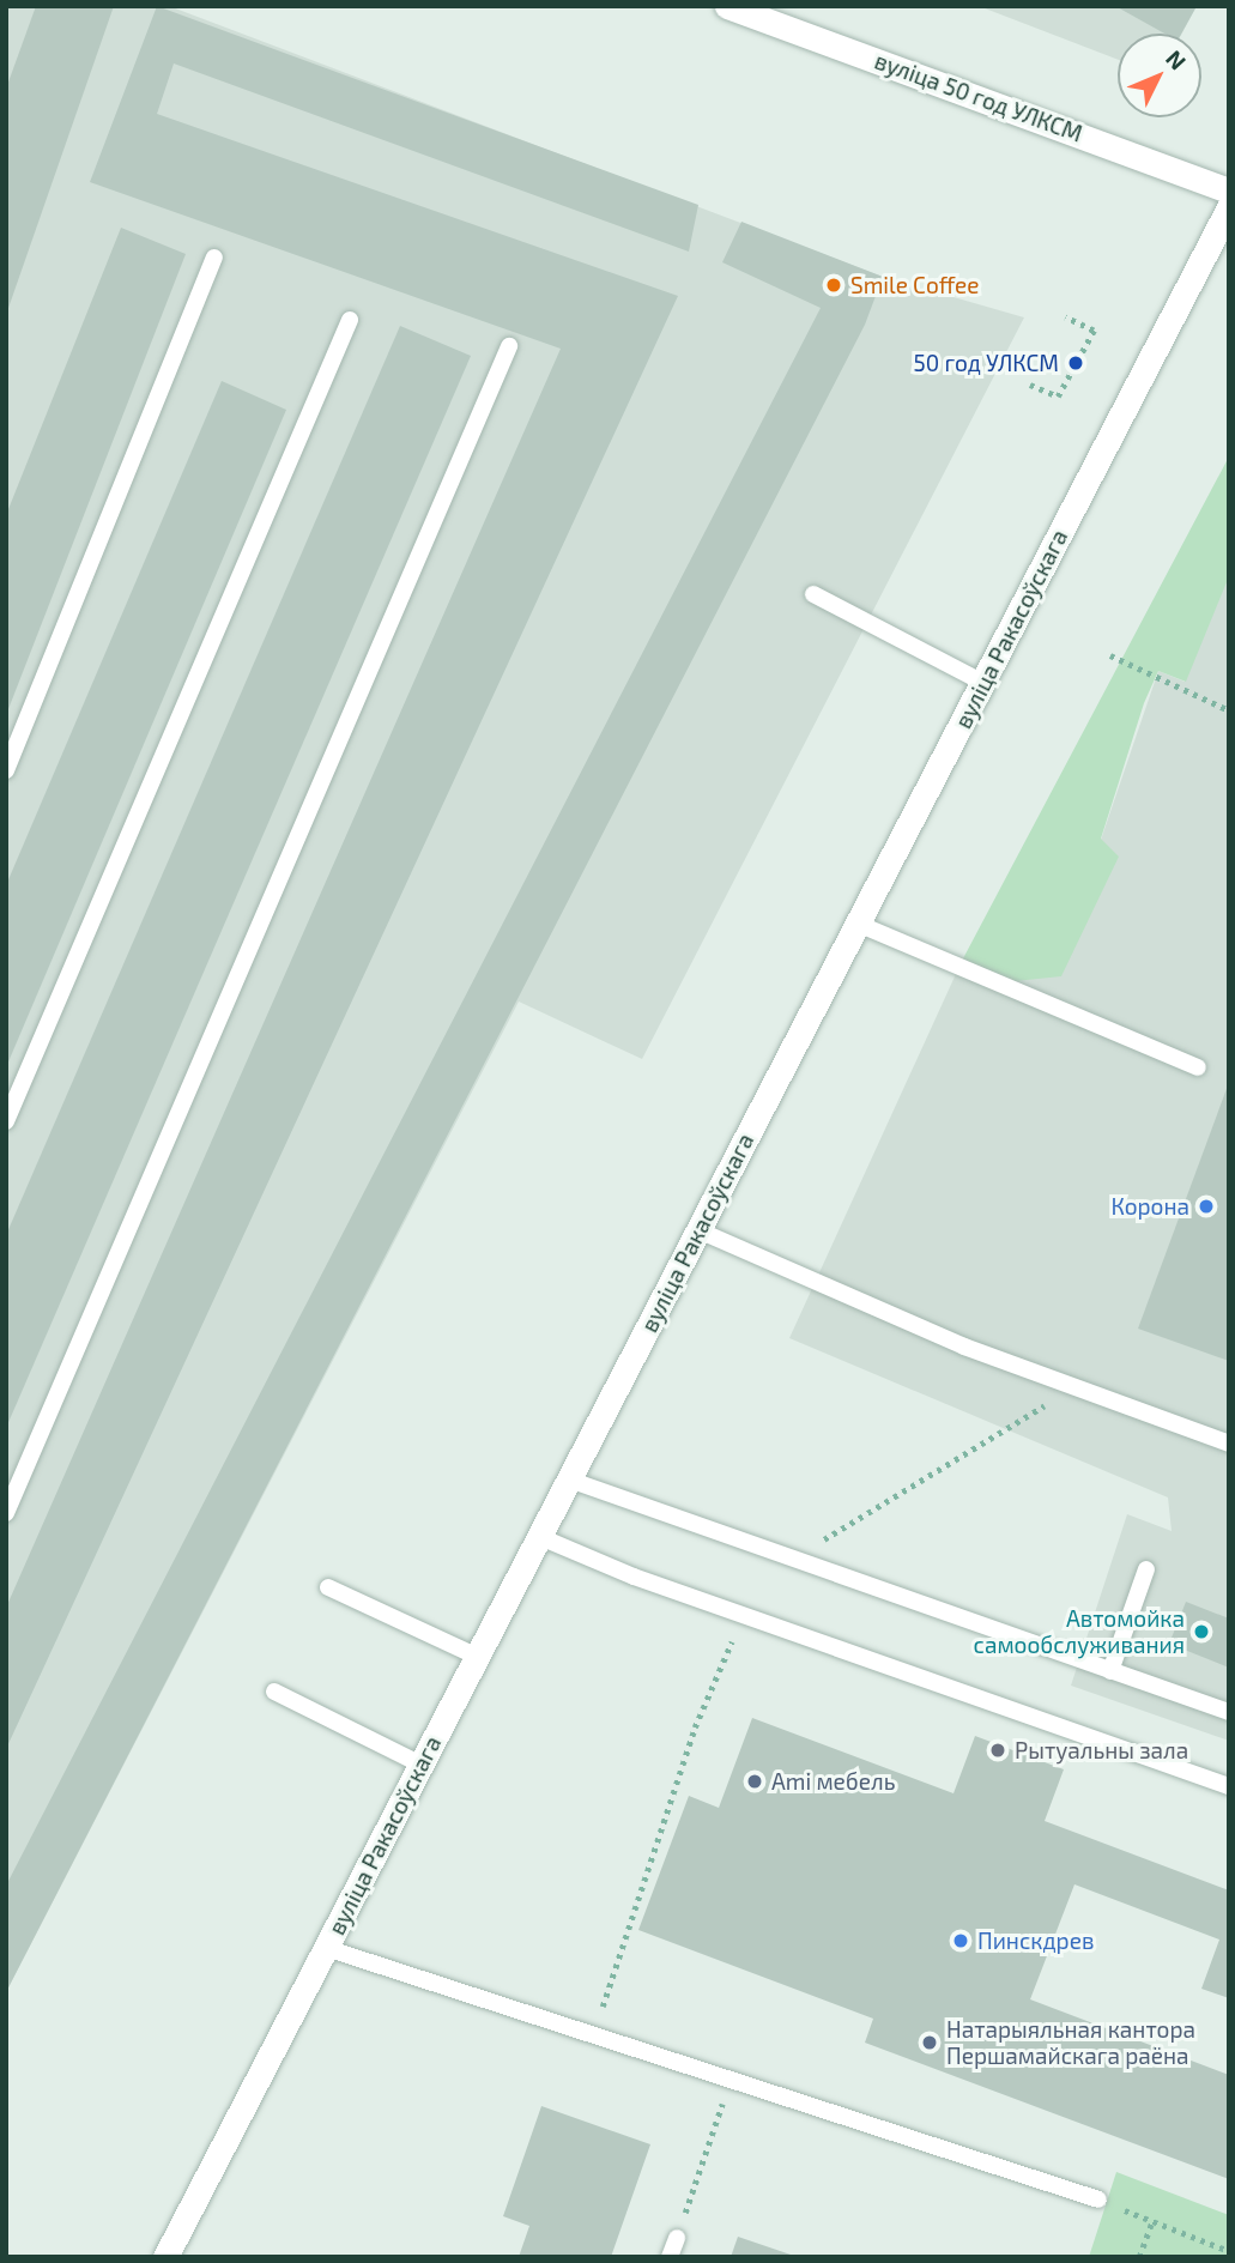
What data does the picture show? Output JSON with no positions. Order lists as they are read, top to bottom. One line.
{"streets":{"main road":["вуліца 50 год УЛКСМ","вуліца Ракасоўскага"]},"places":["Smile Coffee","50 год УЛКСМ","Корона","Автомойка самообслуживания","Рытуальны зала","Ami мебель","Пинскдрев","Натарыяльная кантора Першамайскага раёна"],"north":"top right"}
